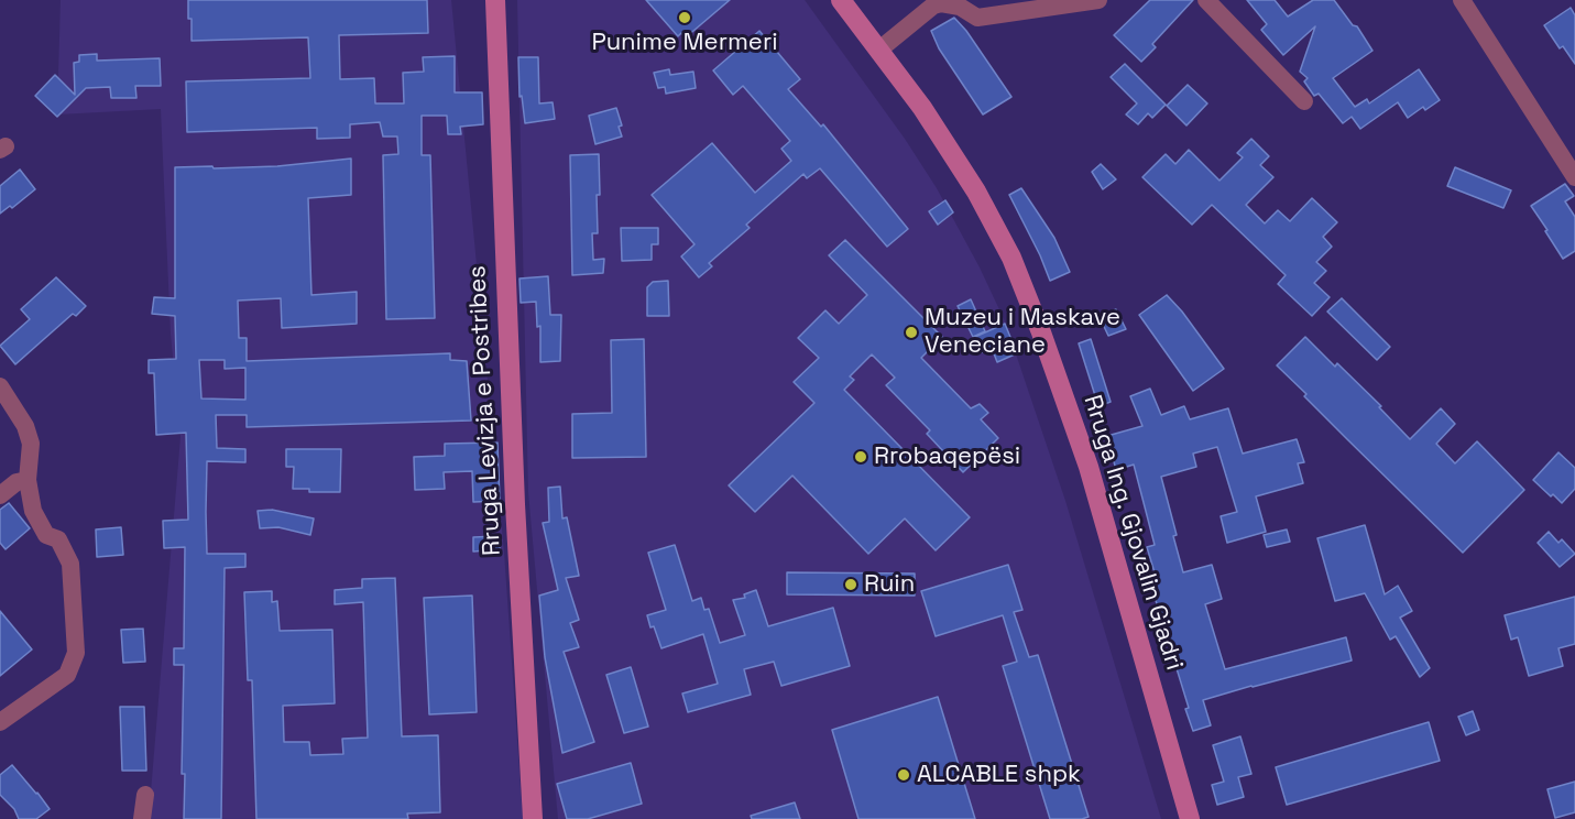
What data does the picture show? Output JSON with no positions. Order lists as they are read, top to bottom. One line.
{"streets":{"main road":["Rruga Levizja e Postribes","Rruga Ing. Gjovalin Gjadri"]},"places":["Punime Mermeri","Muzeu i Maskave Veneciane","Rrobaqepësi","Ruin","ALCABLE shpk"]}
